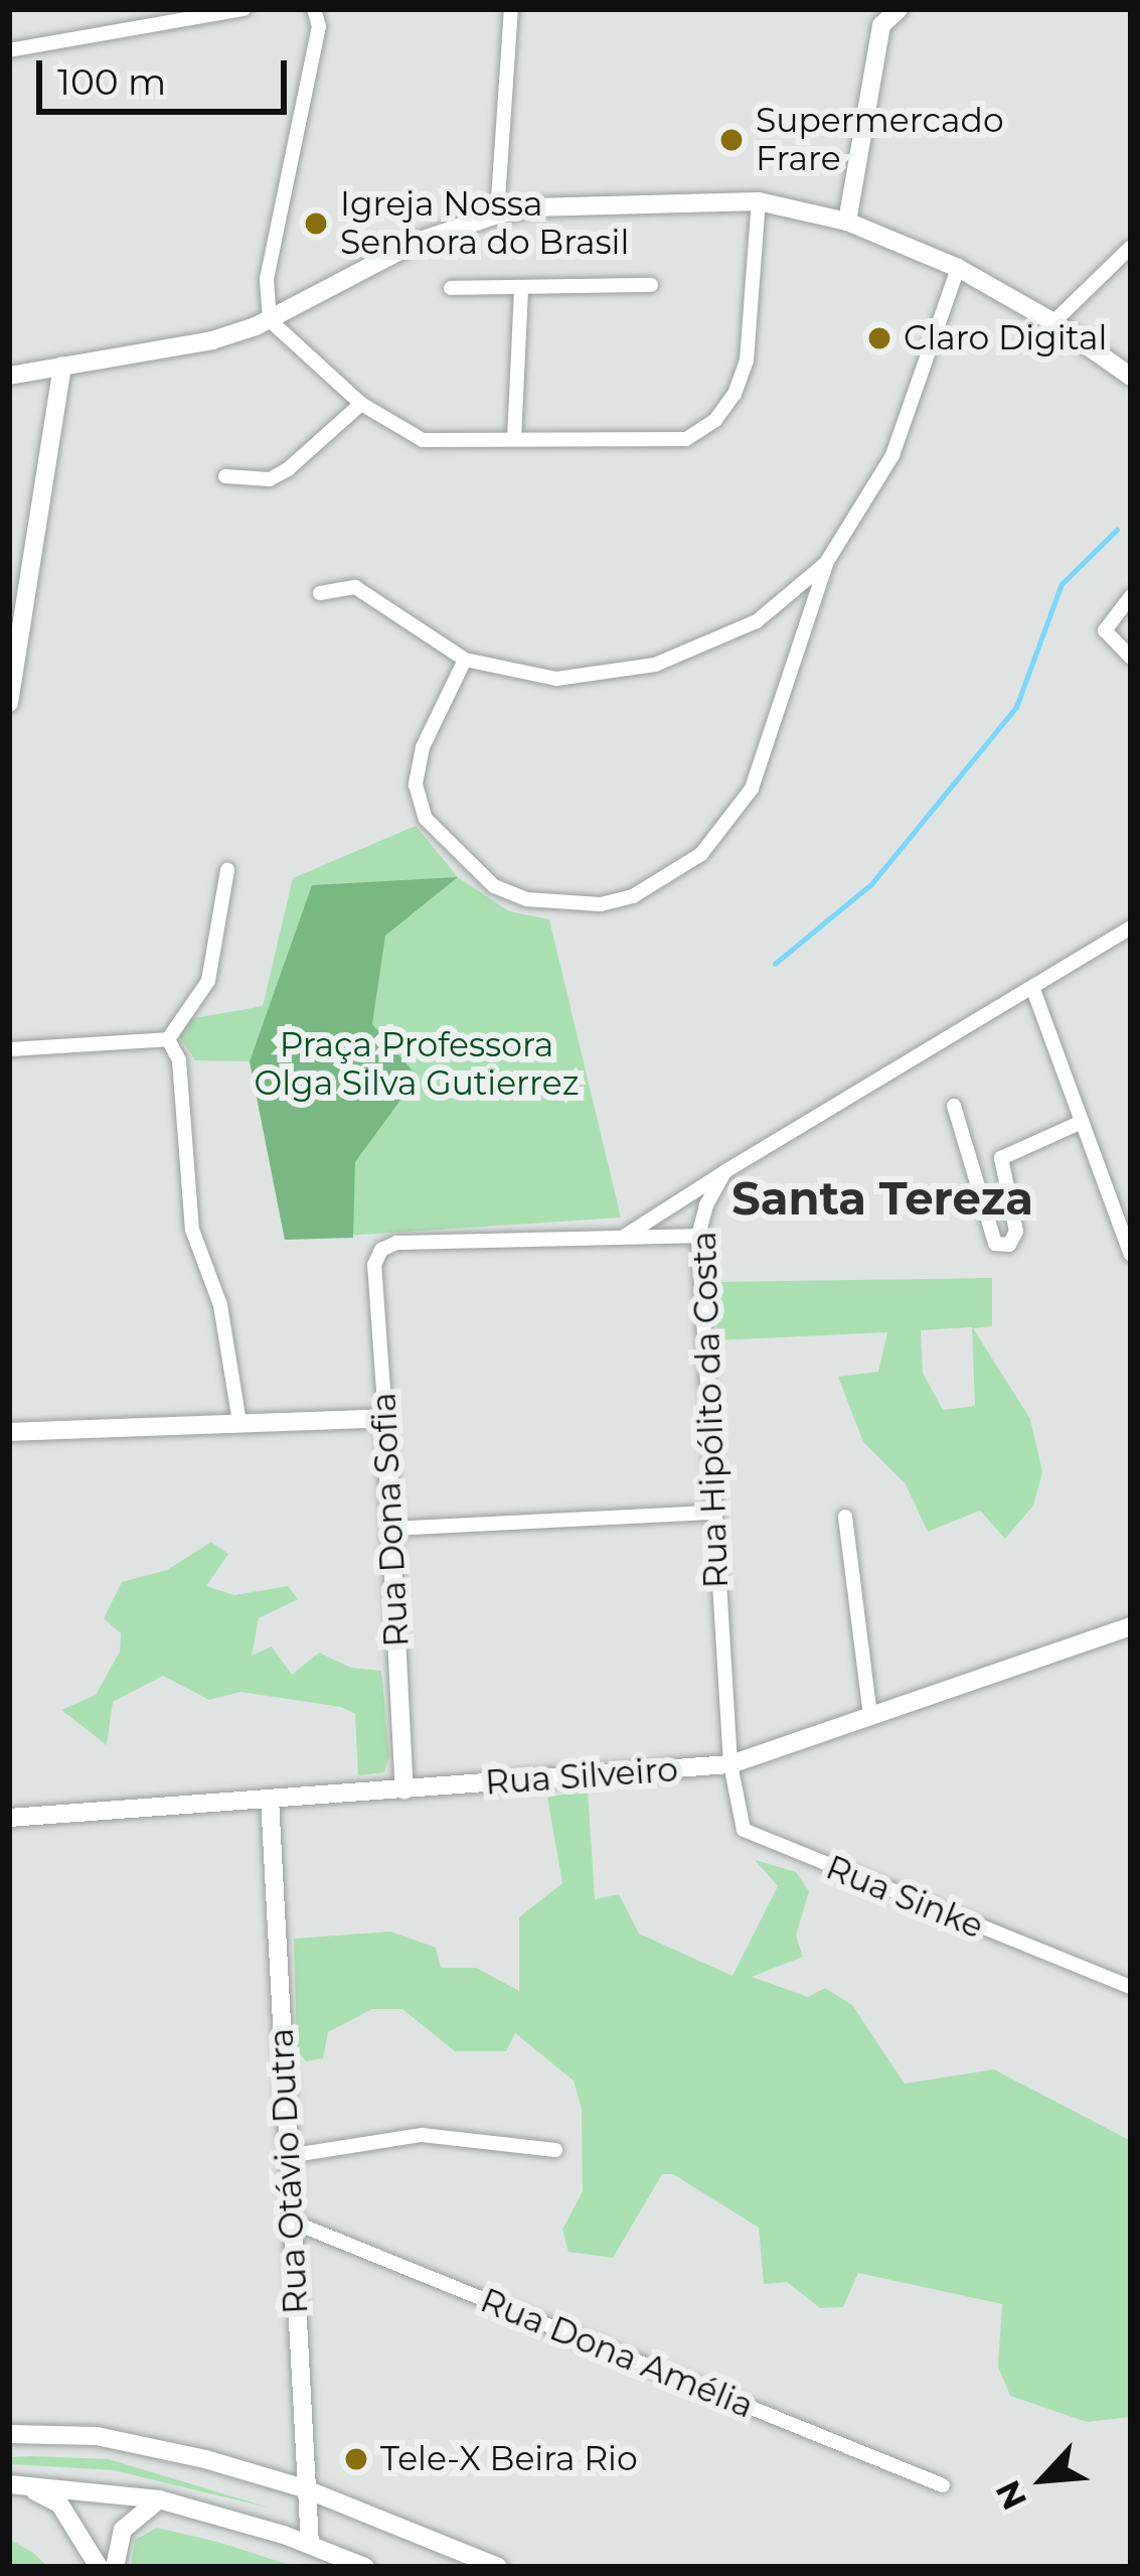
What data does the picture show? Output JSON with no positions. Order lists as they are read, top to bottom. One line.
{"streets":{"street":["Rua Hipólito da Costa","Rua Dona Sofia","Rua Silveiro","Rua Sinke","Rua Otávio Dutra","Rua Dona Amélia"]},"crossings":[["Rua Hipólito da Costa","Rua Silveiro"],["Rua Hipólito da Costa","Rua Sinke"],["Rua Dona Sofia","Rua Silveiro"],["Rua Silveiro","Rua Sinke"],["Rua Silveiro","Rua Otávio Dutra"],["Rua Otávio Dutra","Rua Dona Amélia"]],"districts":["Santa Tereza"],"parks":["Praça Professora Olga Silva Gutierrez"],"places":["Supermercado Frare","Igreja Nossa Senhora do Brasil","Claro Digital","Tele-X Beira Rio"],"scale_bar":"100 m","north":"bottom left"}
